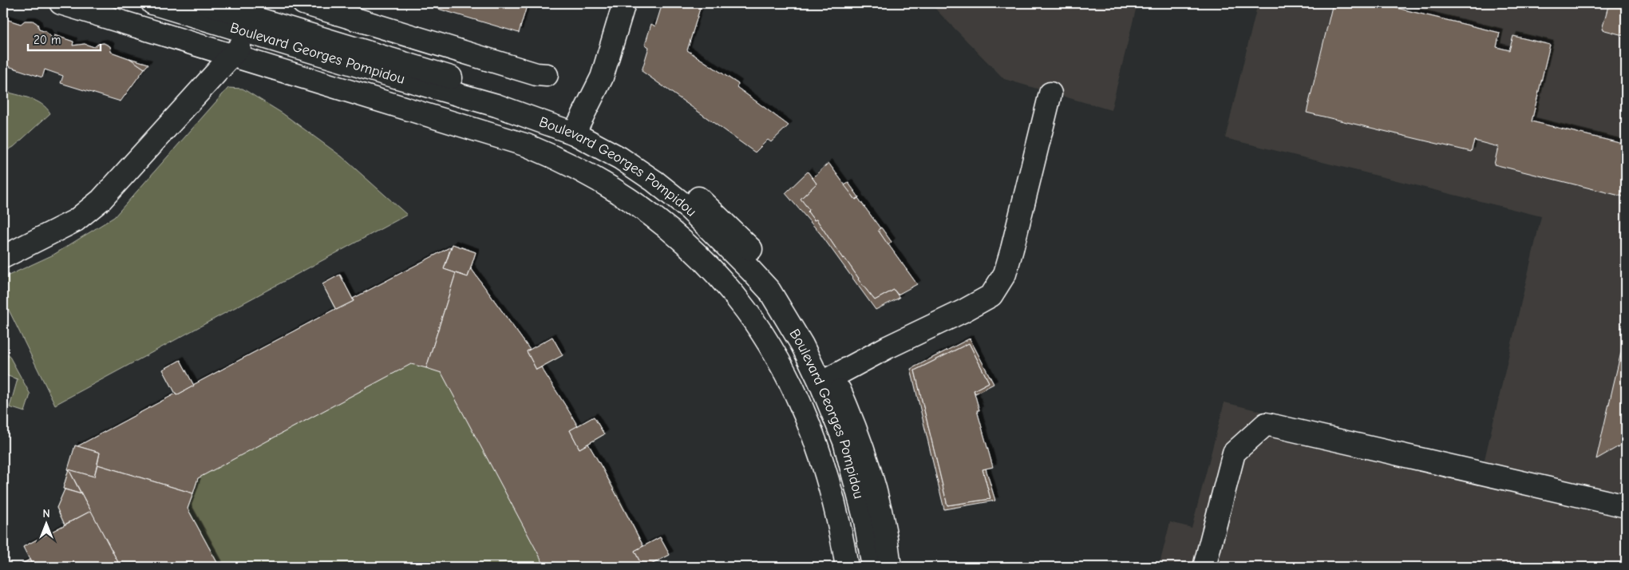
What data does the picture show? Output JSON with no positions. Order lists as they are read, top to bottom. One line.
{"streets":{"street":["Boulevard Georges Pompidou"]},"scale_bar":"20 m","north":"top"}
